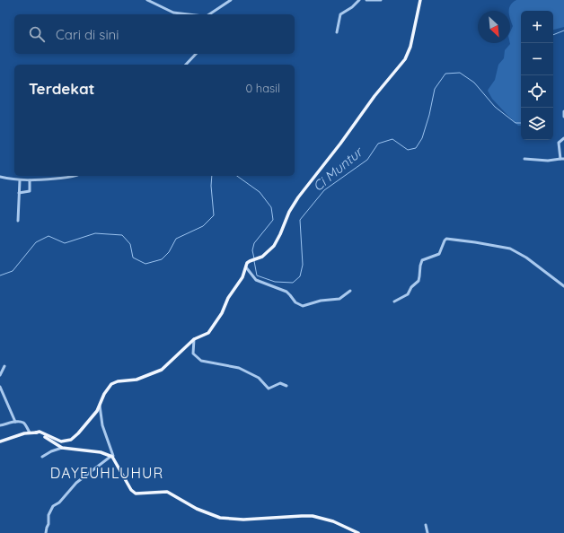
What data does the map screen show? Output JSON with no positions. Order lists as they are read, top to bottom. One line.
{"districts":["DAYEUHLUHUR"],"water":["Ci Muntur"],"north":"bottom right","page":{"map_buttons":["+","−"],"search":"Cari di sini","heading":["Terdekat","0 hasil"]}}
